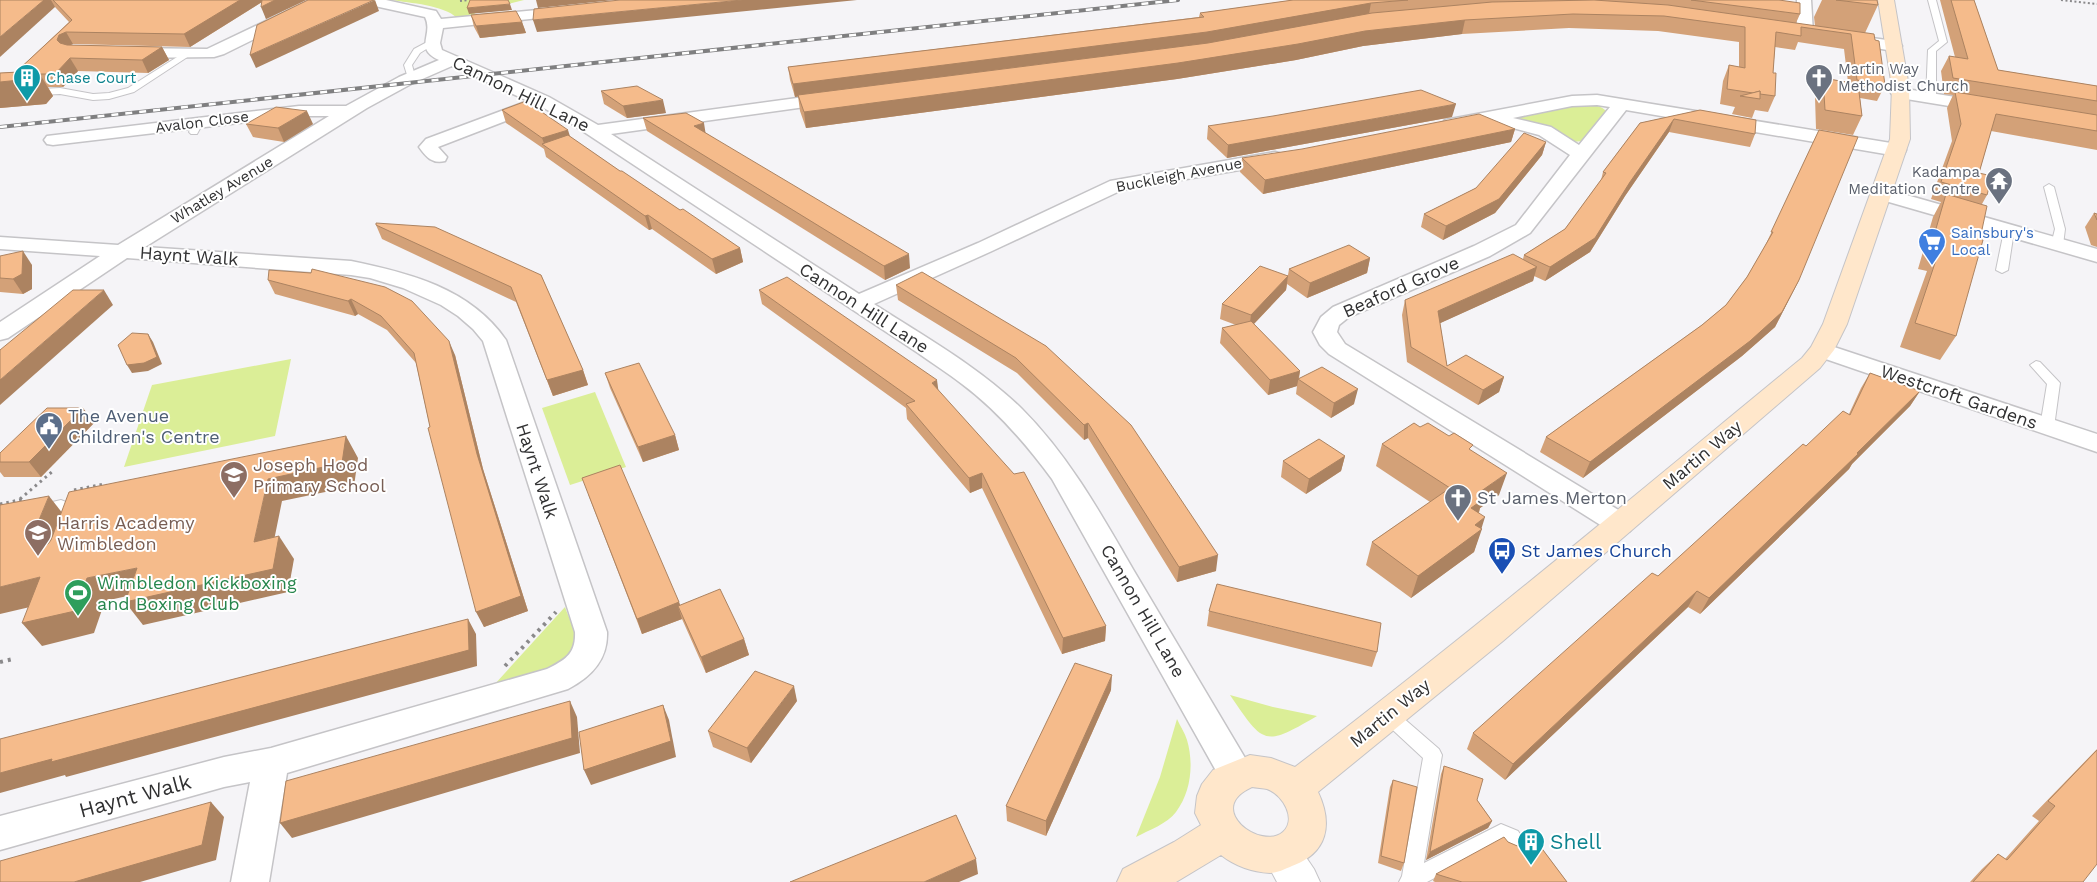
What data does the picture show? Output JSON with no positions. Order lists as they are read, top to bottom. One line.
{"streets":{"main road":["Martin Way"],"street":["Cannon Hill Lane","Avalon Close","Buckleigh Avenue","Whatley Avenue","Haynt Walk","Beaford Grove","Westcroft Gardens"]},"crossings":[["Cannon Hill Lane","Buckleigh Avenue"],["Cannon Hill Lane","Whatley Avenue"],["Cannon Hill Lane","Martin Way"],["Avalon Close","Whatley Avenue"],["Whatley Avenue","Haynt Walk"],["Beaford Grove","Martin Way"],["Westcroft Gardens","Martin Way"]],"places":{"building":["Chase Court","Shell"],"church":["Martin Way Methodist Church","St James Merton"],"temple":["Kadampa Meditation Centre"],"supermarket":["Sainsbury's Local"],"public building":["The Avenue Children's Centre"],"school or university":["Joseph Hood Primary School","Harris Academy Wimbledon"],"bus stop":["St James Church"],"sports":["Wimbledon Kickboxing and Boxing Club"]}}
